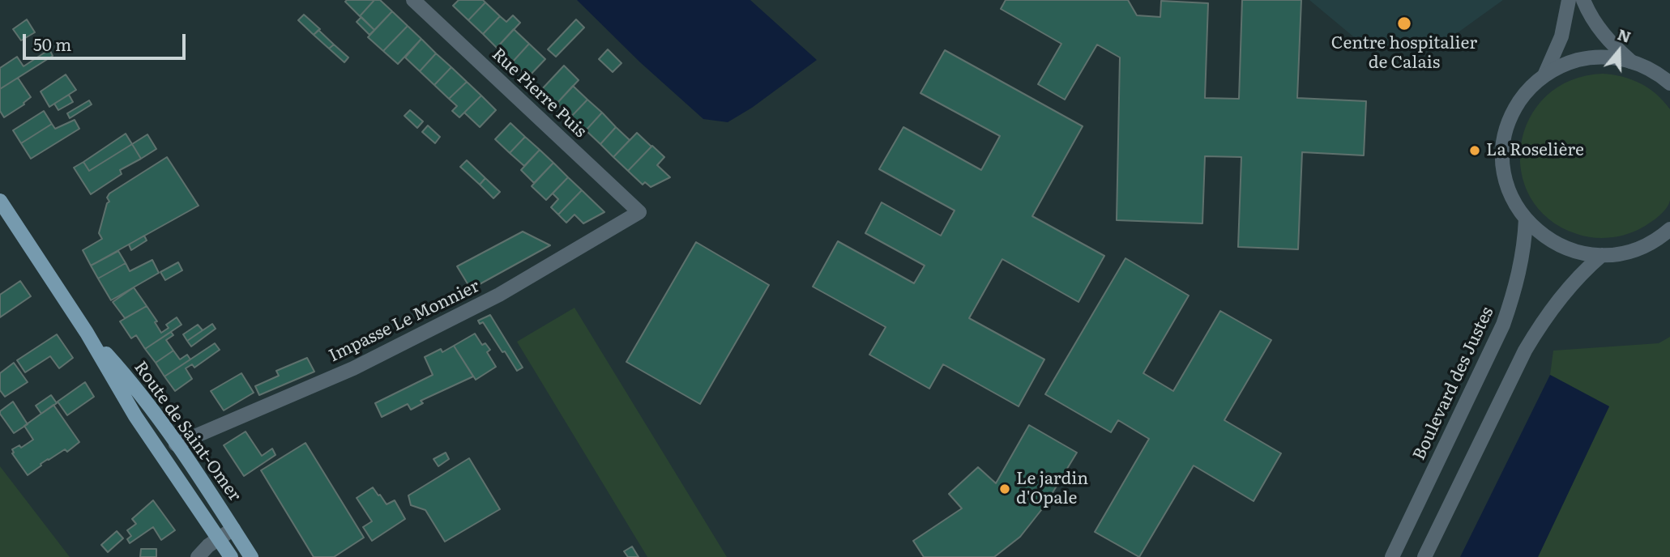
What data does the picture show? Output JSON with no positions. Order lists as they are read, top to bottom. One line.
{"streets":{"main road":["Route de Saint-Omer"],"street":["Rue Pierre Puis","Impasse Le Monnier","Boulevard des Justes"]},"crossings":[["Rue Pierre Puis","Impasse Le Monnier"],["Impasse Le Monnier","Route de Saint-Omer"]],"places":["Centre hospitalier de Calais","La Roselière","Le jardin d'Opale"],"scale_bar":"50 m","north":"top"}
